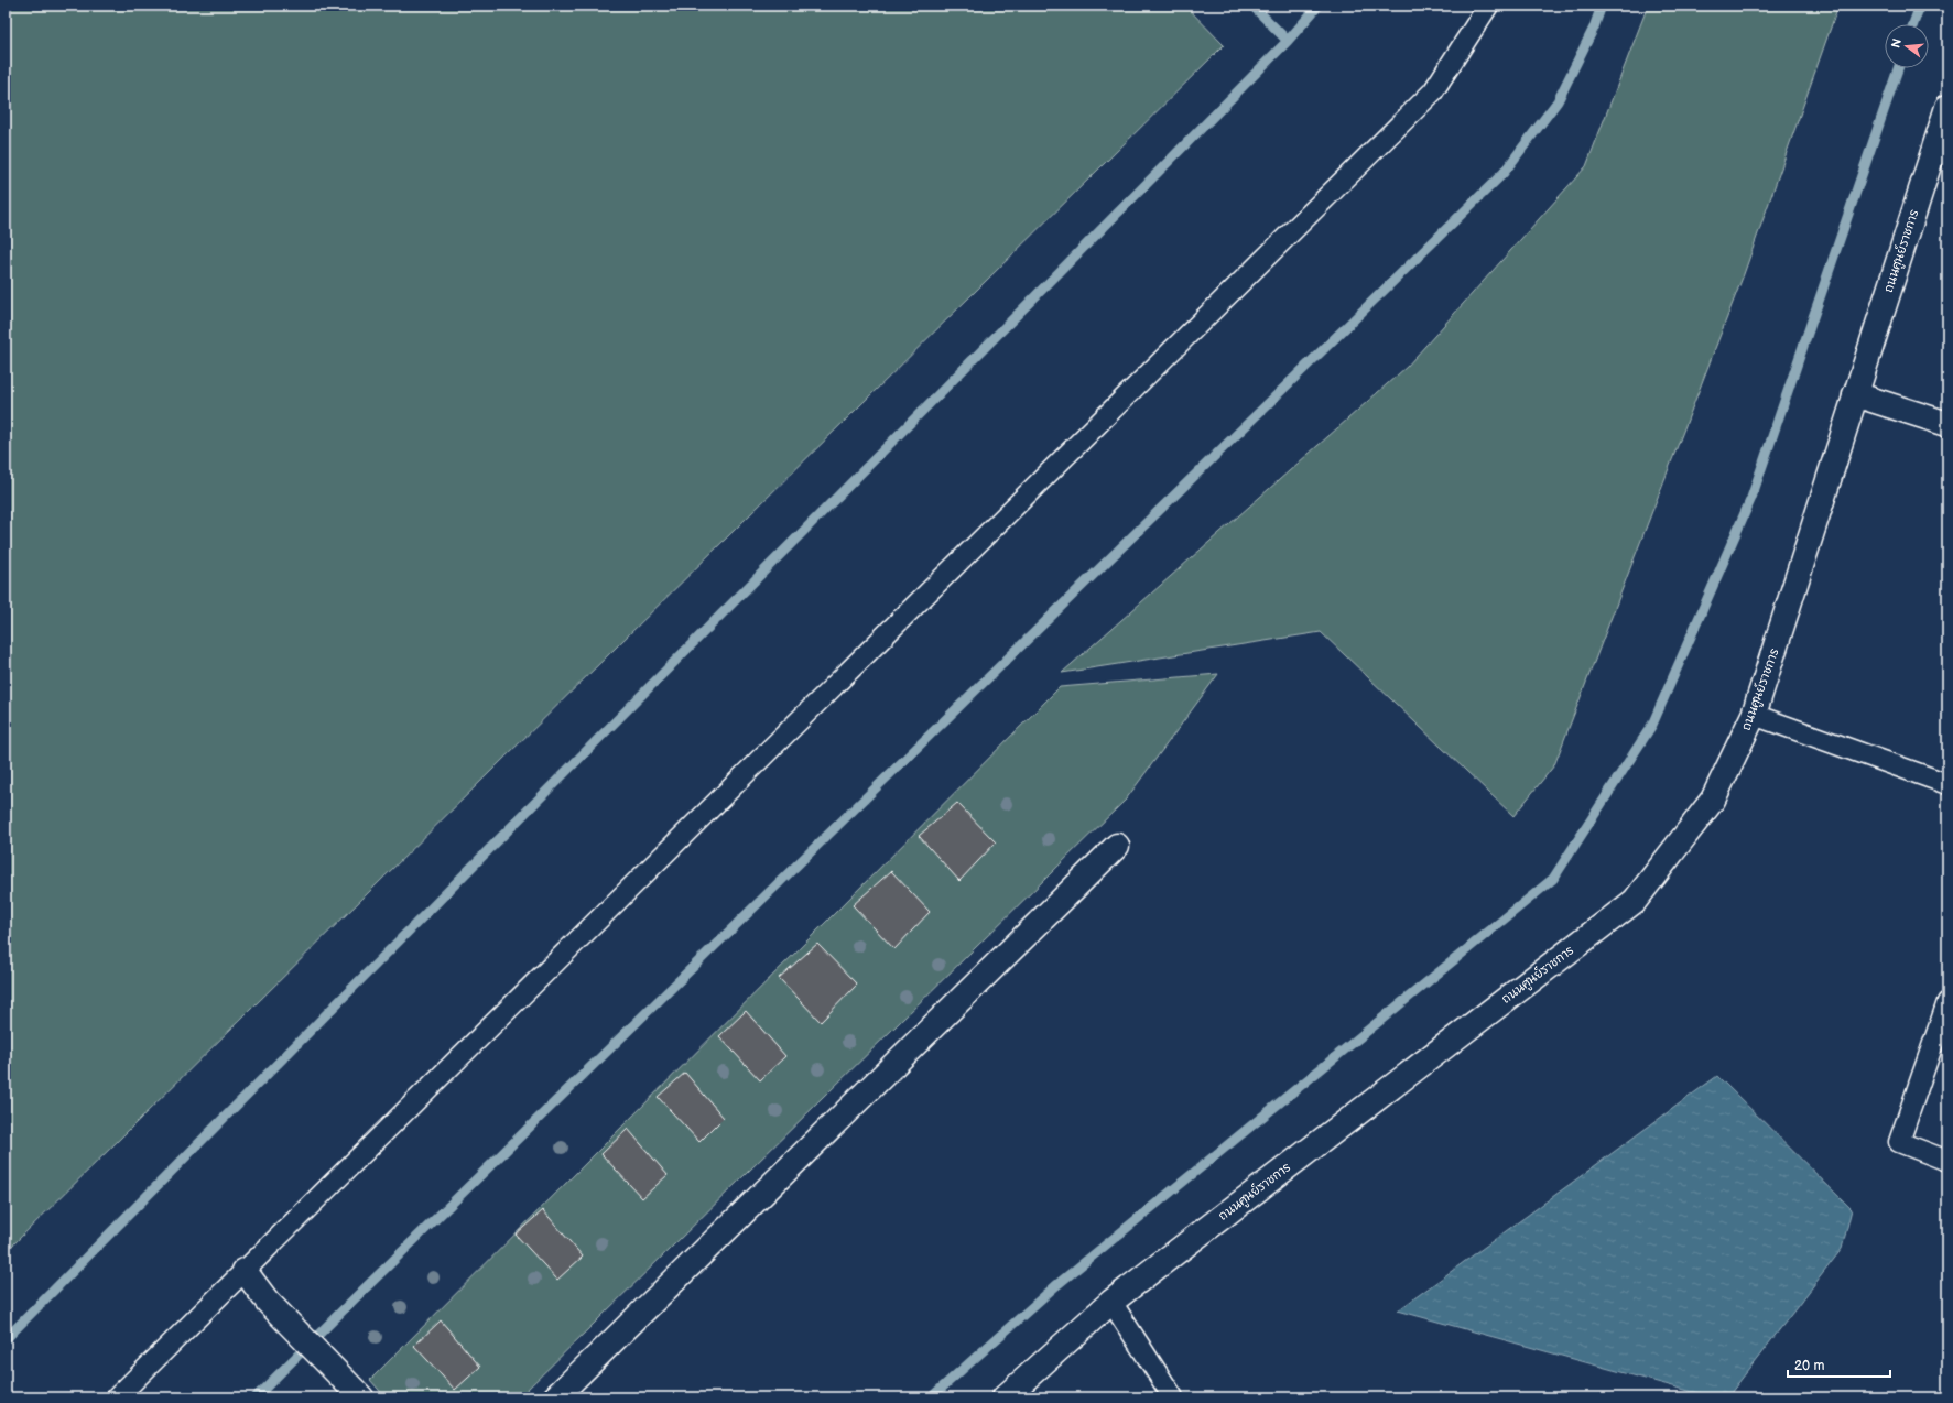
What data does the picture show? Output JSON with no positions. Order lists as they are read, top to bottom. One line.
{"streets":{"street":["ถนนศูนย์ราชการ"]},"scale_bar":"20 m","north":"left"}
